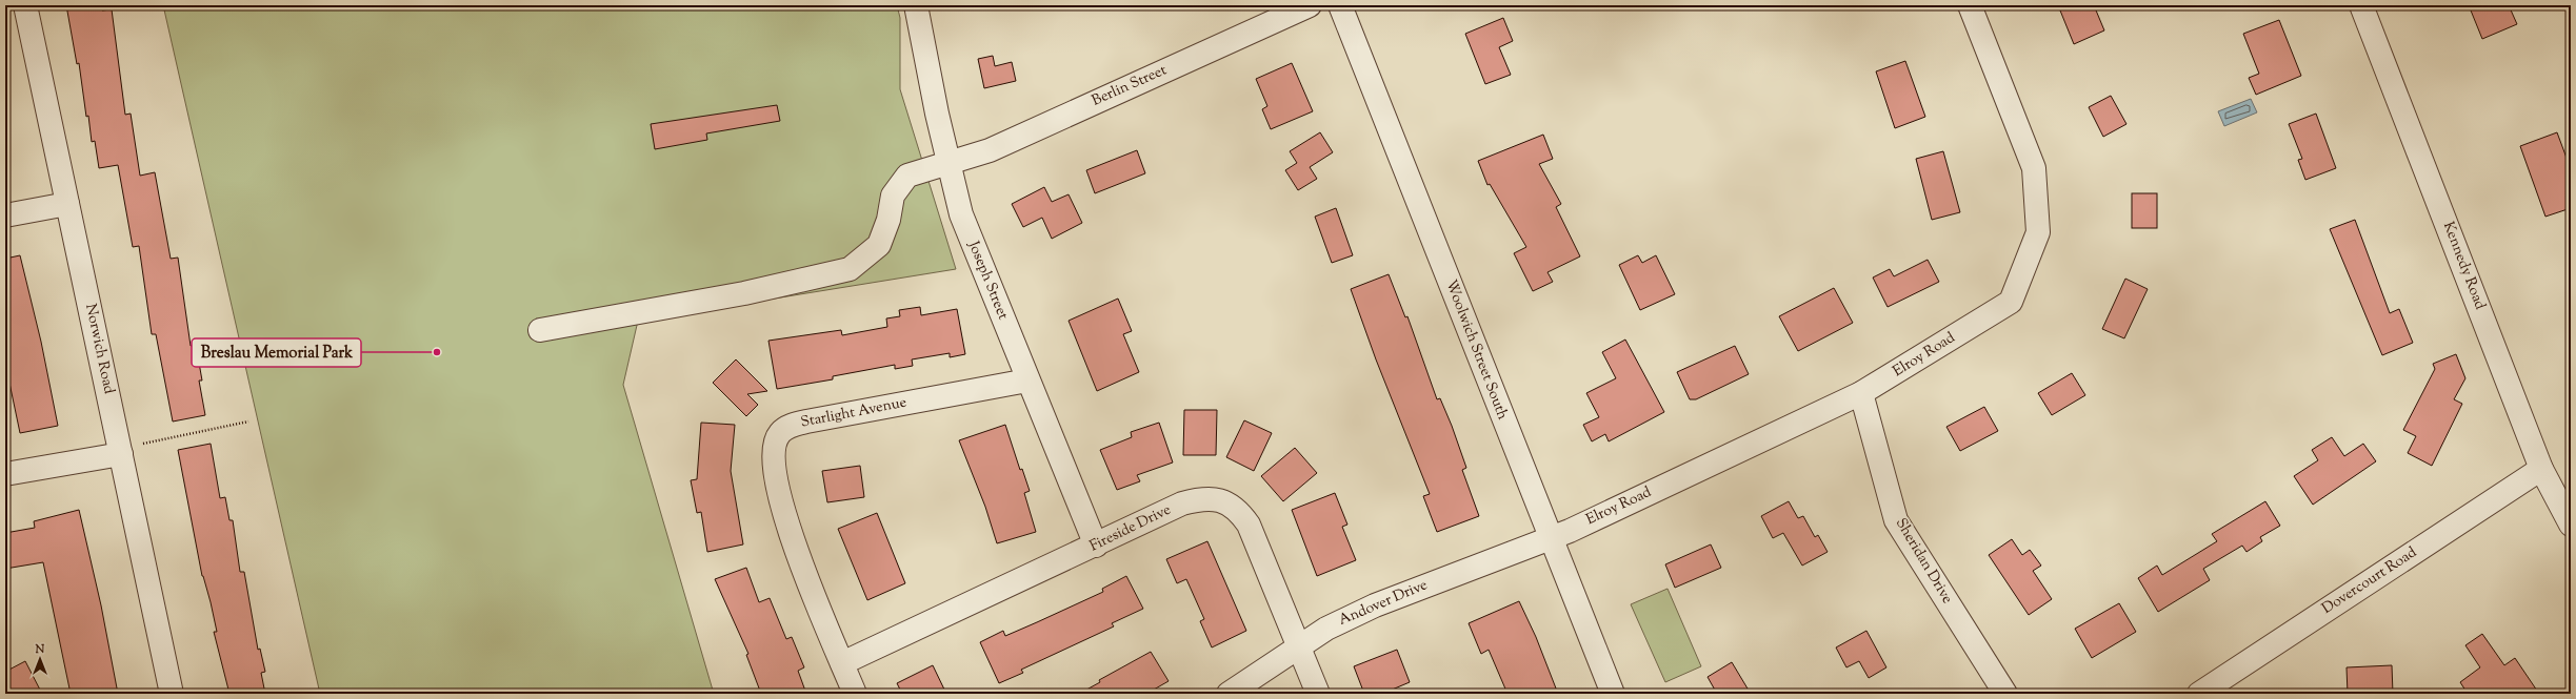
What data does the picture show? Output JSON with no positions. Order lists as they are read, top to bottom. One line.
{"streets":{"street":["Berlin Street","Kennedy Road","Joseph Street","Norwich Road","Woolwich Street South","Elroy Road","Starlight Avenue","Fireside Drive","Sheridan Drive","Dovercourt Road","Andover Drive"]},"crossings":[["Berlin Street","Joseph Street"],["Kennedy Road","Dovercourt Road"],["Joseph Street","Starlight Avenue"],["Joseph Street","Fireside Drive"],["Woolwich Street South","Elroy Road"],["Woolwich Street South","Andover Drive"],["Elroy Road","Sheridan Drive"],["Elroy Road","Andover Drive"],["Starlight Avenue","Fireside Drive"],["Fireside Drive","Andover Drive"]],"places":["Breslau Memorial Park"],"north":"top"}
